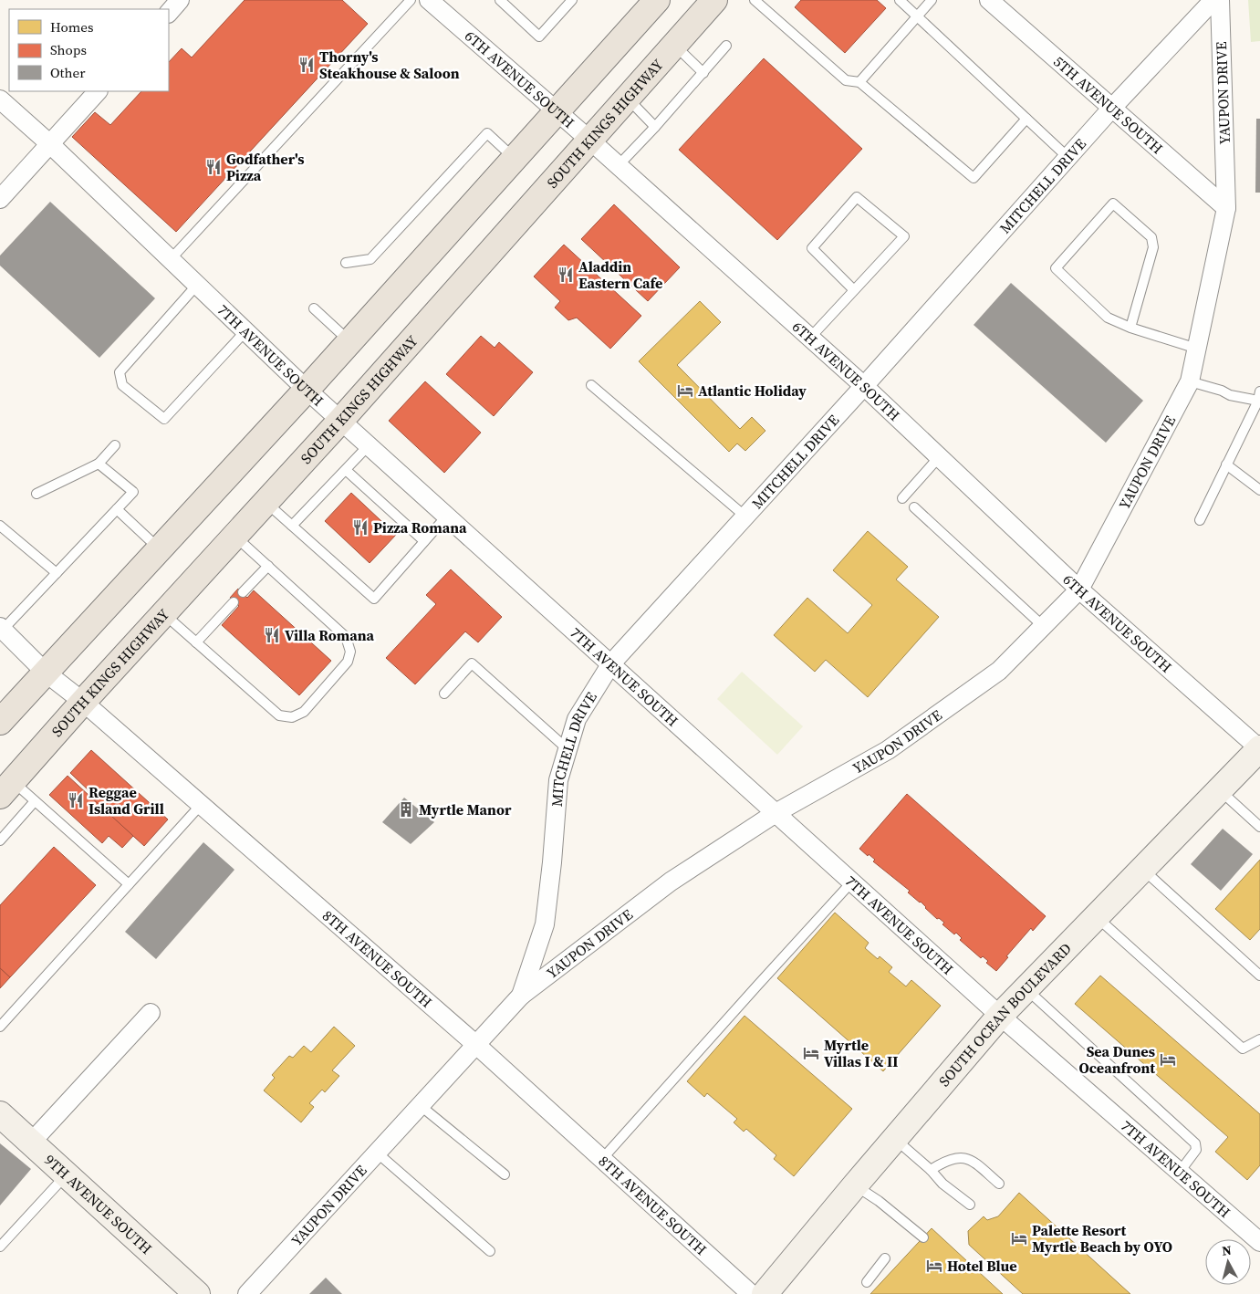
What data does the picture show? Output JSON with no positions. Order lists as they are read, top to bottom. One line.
{"streets":{"main road":["SOUTH KINGS HIGHWAY","SOUTH OCEAN BOULEVARD","9TH AVENUE SOUTH"],"street":["6TH AVENUE SOUTH","YAUPON DRIVE","5TH AVENUE SOUTH","MITCHELL DRIVE","7TH AVENUE SOUTH","8TH AVENUE SOUTH"]},"crossings":[["6TH AVENUE SOUTH","YAUPON DRIVE"],["6TH AVENUE SOUTH","SOUTH KINGS HIGHWAY"],["6TH AVENUE SOUTH","MITCHELL DRIVE"],["6TH AVENUE SOUTH","SOUTH OCEAN BOULEVARD"],["YAUPON DRIVE","5TH AVENUE SOUTH"],["YAUPON DRIVE","MITCHELL DRIVE"],["YAUPON DRIVE","7TH AVENUE SOUTH"],["YAUPON DRIVE","8TH AVENUE SOUTH"],["5TH AVENUE SOUTH","MITCHELL DRIVE"],["SOUTH KINGS HIGHWAY","7TH AVENUE SOUTH"],["SOUTH KINGS HIGHWAY","8TH AVENUE SOUTH"],["MITCHELL DRIVE","7TH AVENUE SOUTH"],["7TH AVENUE SOUTH","SOUTH OCEAN BOULEVARD"]],"places":{"restaurant":["Thorny's Steakhouse & Saloon","Godfather's Pizza","Aladdin Eastern Cafe","Pizza Romana","Villa Romana","Reggae Island Grill"],"hotel":["Atlantic Holiday","Myrtle Villas I & II","Sea Dunes Oceanfront","Palette Resort Myrtle Beach by OYO","Hotel Blue"],"building":["Myrtle Manor"]},"legend":["Homes","Shops","Other"],"north":"top"}
